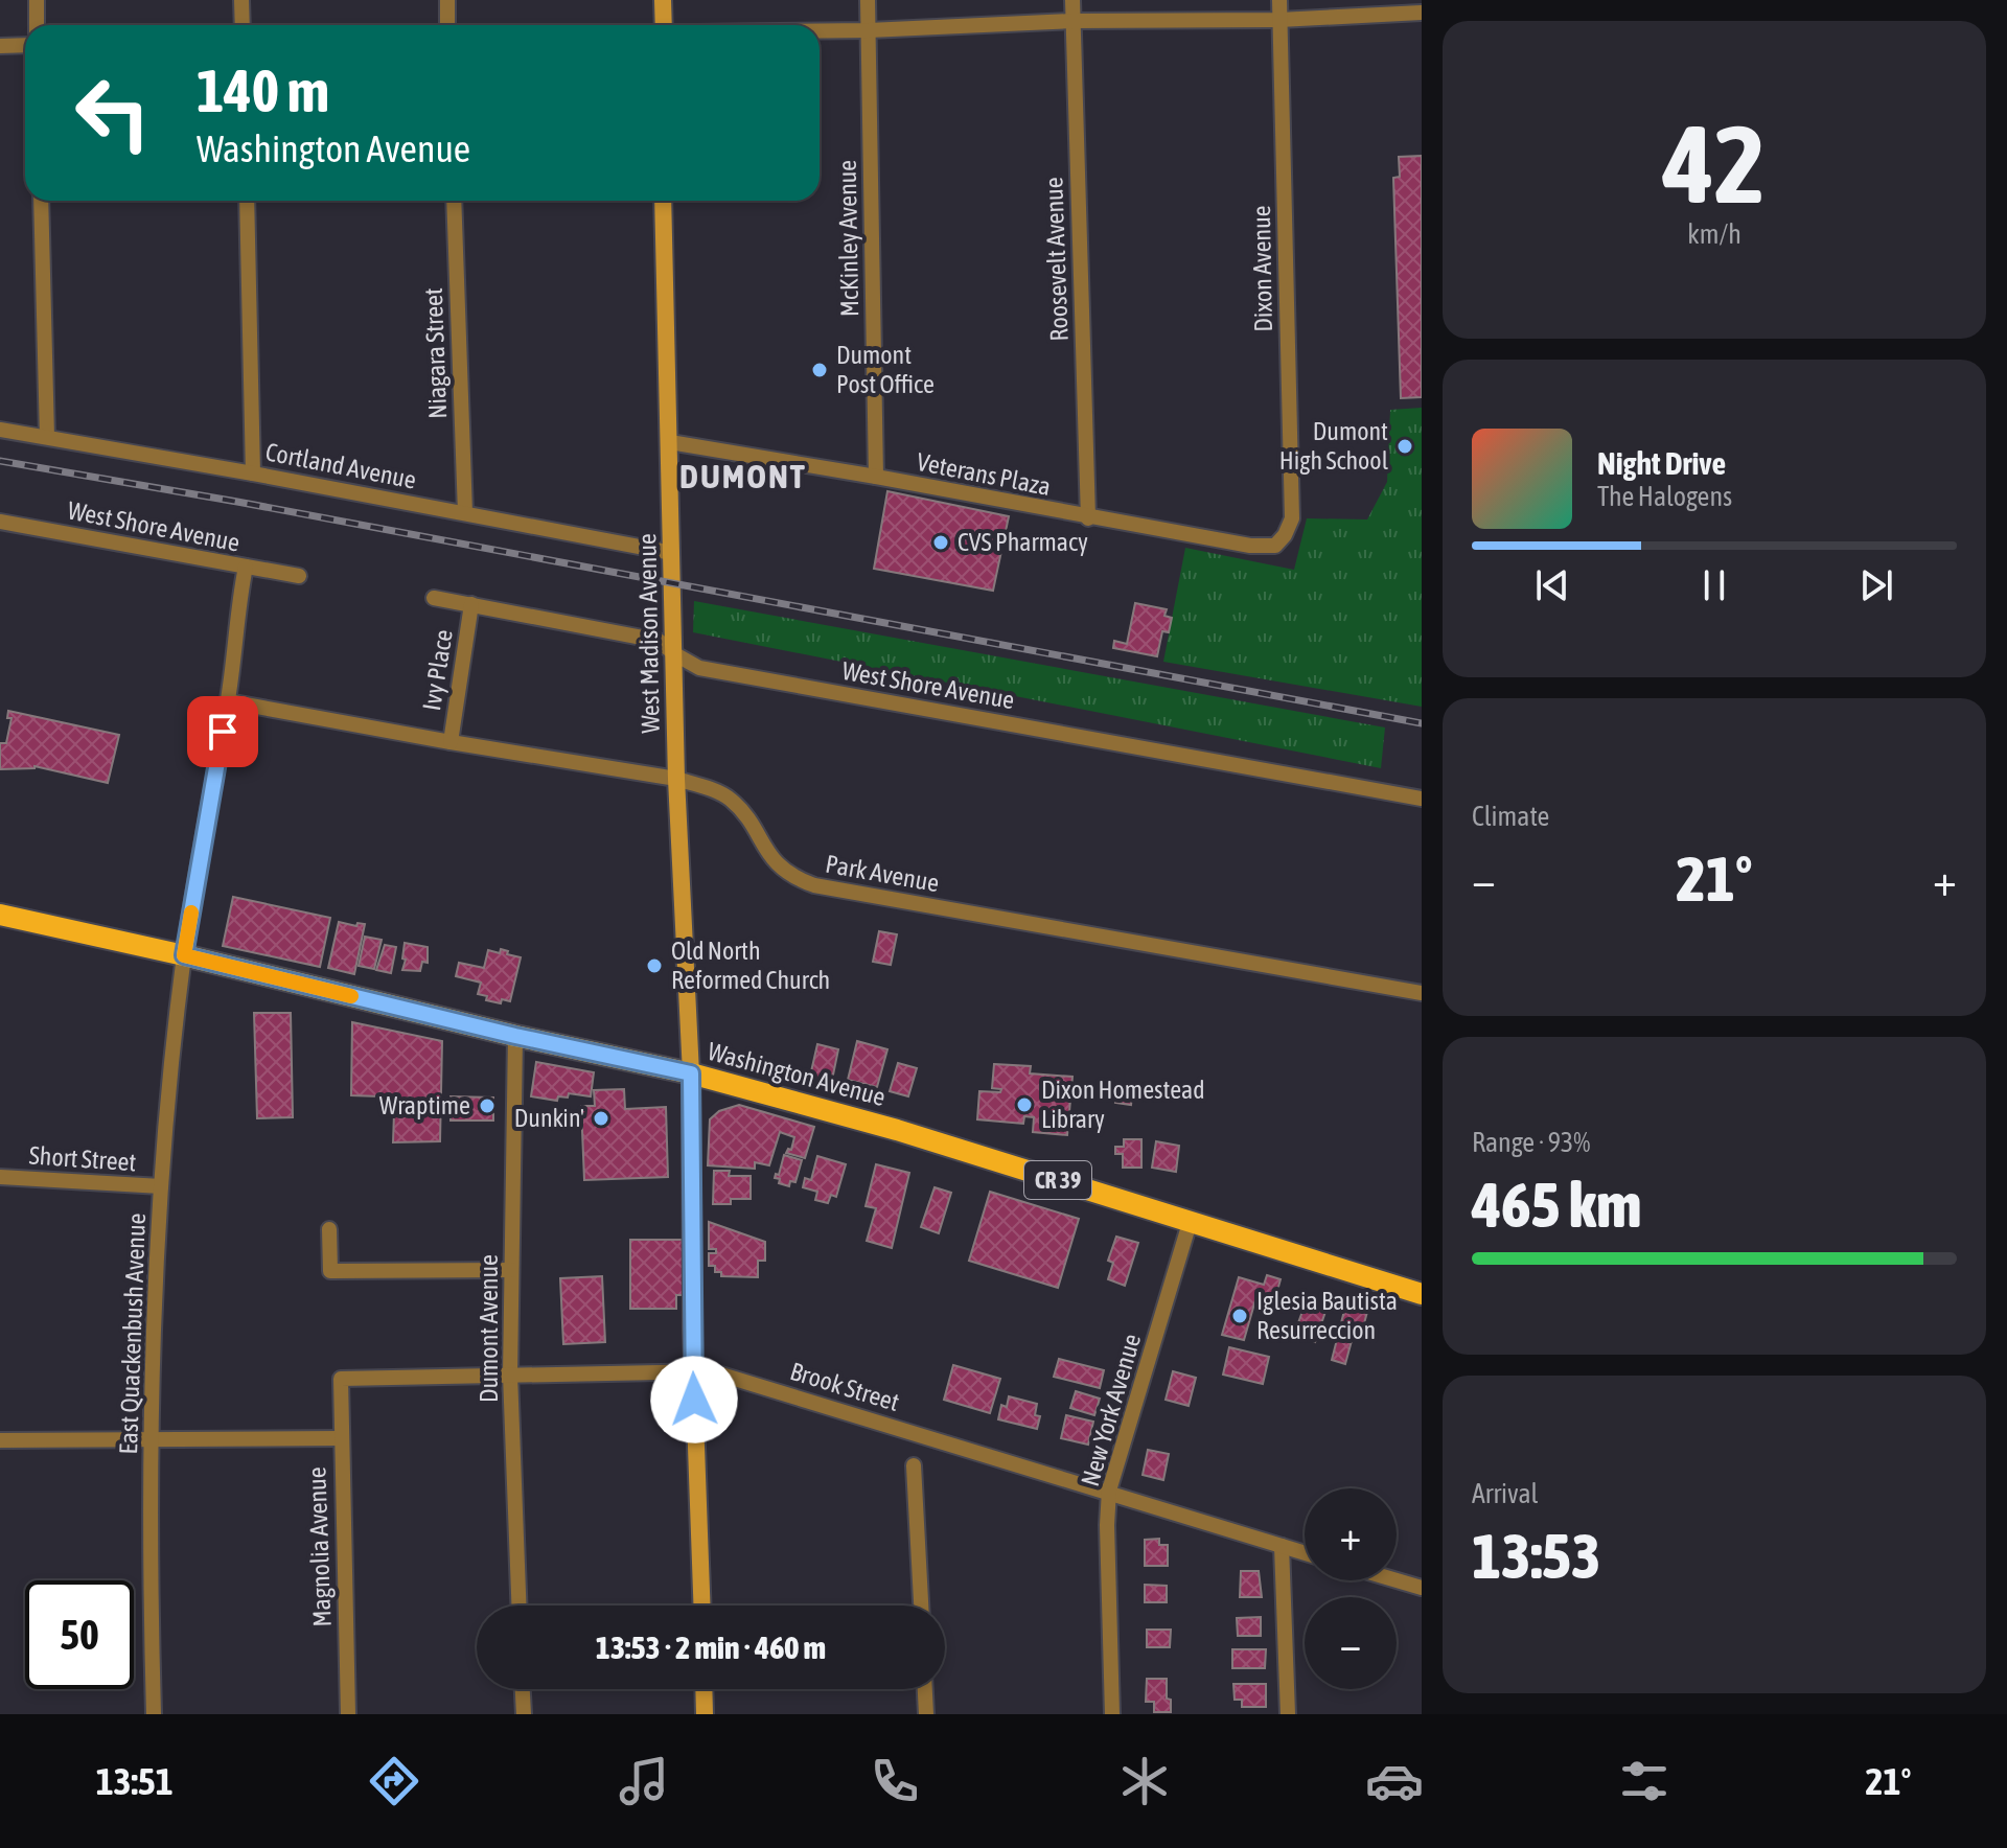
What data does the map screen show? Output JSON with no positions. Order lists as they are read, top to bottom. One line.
{"streets":{"main road":["West Madison Avenue","Washington Avenue","CR 39"],"street":["McKinley Avenue","Roosevelt Avenue","Dixon Avenue","Niagara Street","Cortland Avenue","Veterans Plaza","West Shore Avenue","Ivy Place","Park Avenue","Short Street","Dumont Avenue","East Quackenbush Avenue","Brook Street","New York Avenue","Magnolia Avenue"]},"crossings":[["McKinley Avenue","Veterans Plaza"],["Roosevelt Avenue","Veterans Plaza"],["Dixon Avenue","Veterans Plaza"],["Niagara Street","Cortland Avenue"],["Cortland Avenue","West Madison Avenue"],["Veterans Plaza","West Madison Avenue"],["West Shore Avenue","West Madison Avenue"],["West Shore Avenue","Ivy Place"],["West Shore Avenue","East Quackenbush Avenue"],["West Madison Avenue","Park Avenue"],["West Madison Avenue","Washington Avenue"],["West Madison Avenue","Brook Street"],["Ivy Place","Park Avenue"],["Park Avenue","East Quackenbush Avenue"],["Washington Avenue","Dumont Avenue"],["Washington Avenue","East Quackenbush Avenue"],["Washington Avenue","New York Avenue"],["Short Street","East Quackenbush Avenue"],["Dumont Avenue","Brook Street"],["Brook Street","New York Avenue"],["Brook Street","Magnolia Avenue"]],"districts":["DUMONT"],"places":["Dumont Post Office","Dumont High School","CVS Pharmacy","Old North Reformed Church","Dixon Homestead Library","Wraptime","Dunkin'","Iglesia Bautista Resurreccion"],"page":{"tile":[["42","km/h"],"Climate",["Range · 93%","465 km"],["Arrival","13:53"]],"turn":["140 m","Washington Avenue"],"song":["Night Drive","The Halogens"],"heat":["−","21°","+"],"map_buttons":["+","−"],"limit":"50","trip":"13:53 · 2 min · 460 m","tabs":["13:51","21°"]}}
